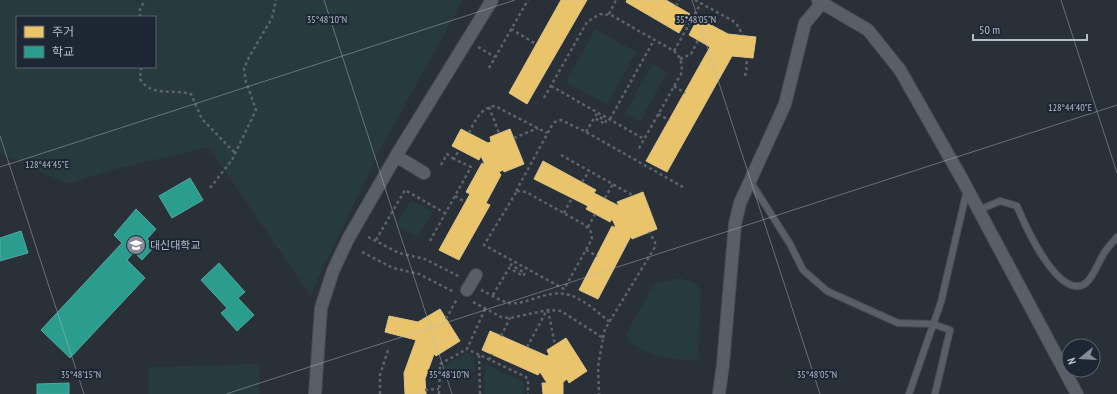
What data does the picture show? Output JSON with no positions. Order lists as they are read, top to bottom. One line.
{"places":{"school or university":["대신대학교"]},"legend":["주거","학교"],"scale_bar":"50 m","north":"left","coordinates":["35°48'10\"N","35°48'05\"N","128°44'40\"E","128°44'45\"E","35°48'15\"N"]}
